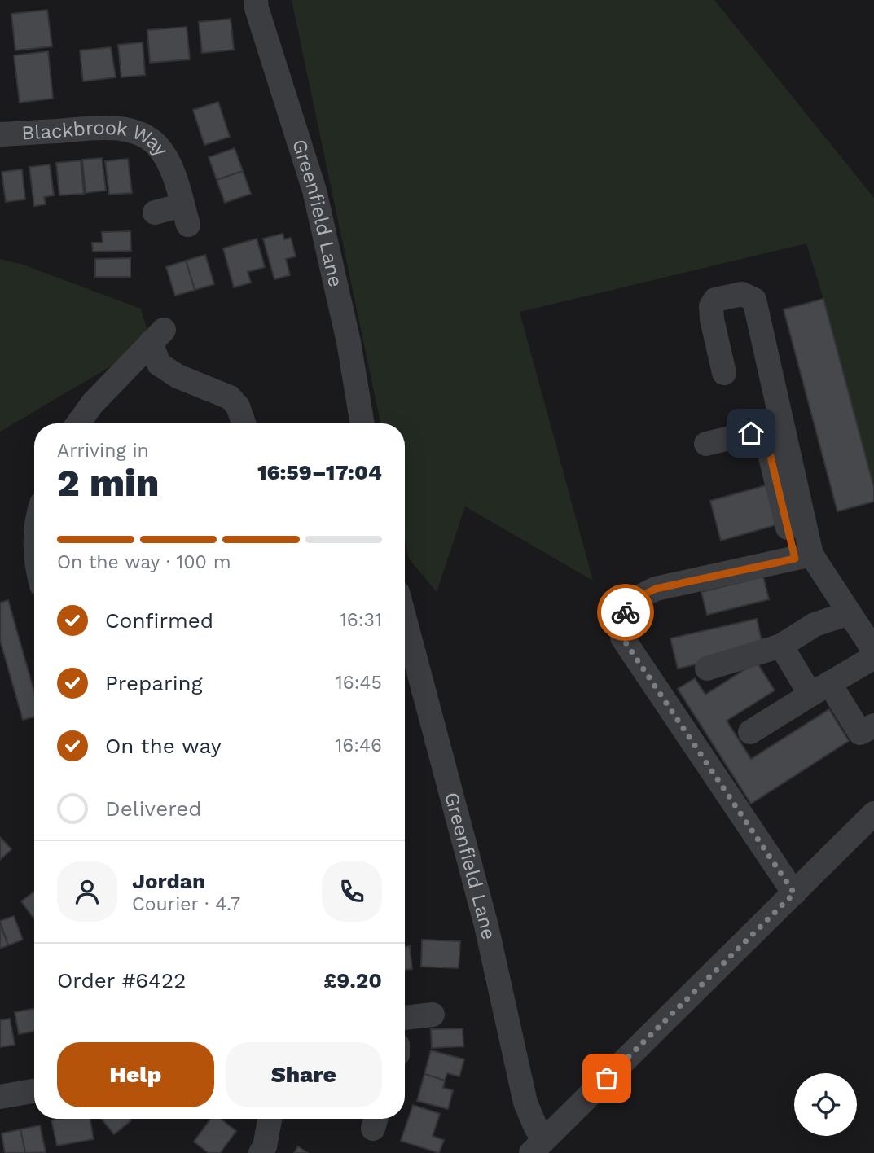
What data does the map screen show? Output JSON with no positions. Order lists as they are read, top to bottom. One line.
{"streets":{"street":["Blackbrook Way","Greenfield Lane"]},"page":{"heading":["2 min","Arriving in","16:59–17:04"],"panel":["Jordan","Courier · 4.7","Order #6422","£9.20"],"bar":"On the way · 100 m","list":[["Confirmed","16:31"],["Preparing","16:45"],["On the way","16:46"],"Delivered"],"buttons":["Help","Share"]}}
